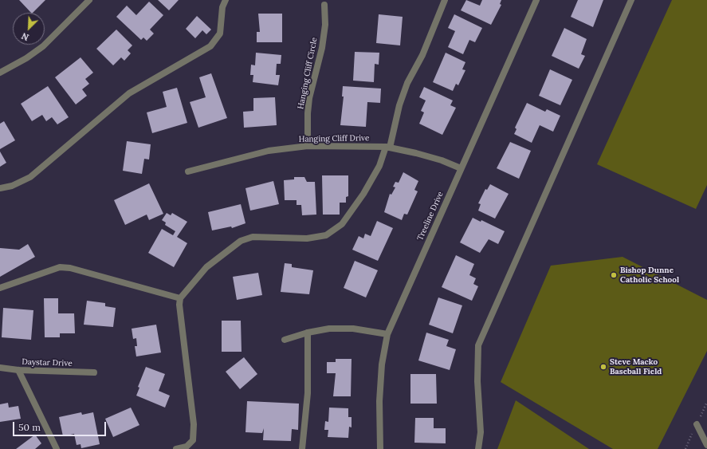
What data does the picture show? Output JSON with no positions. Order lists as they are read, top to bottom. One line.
{"streets":{"street":["Hanging Cliff Circle","Hanging Cliff Drive","Treeline Drive","Daystar Drive"]},"crossings":[["Hanging Cliff Circle","Hanging Cliff Drive"],["Hanging Cliff Drive","Treeline Drive"]],"places":["Bishop Dunne Catholic School","Steve Macko Baseball Field"],"scale_bar":"50 m","north":"bottom left"}
